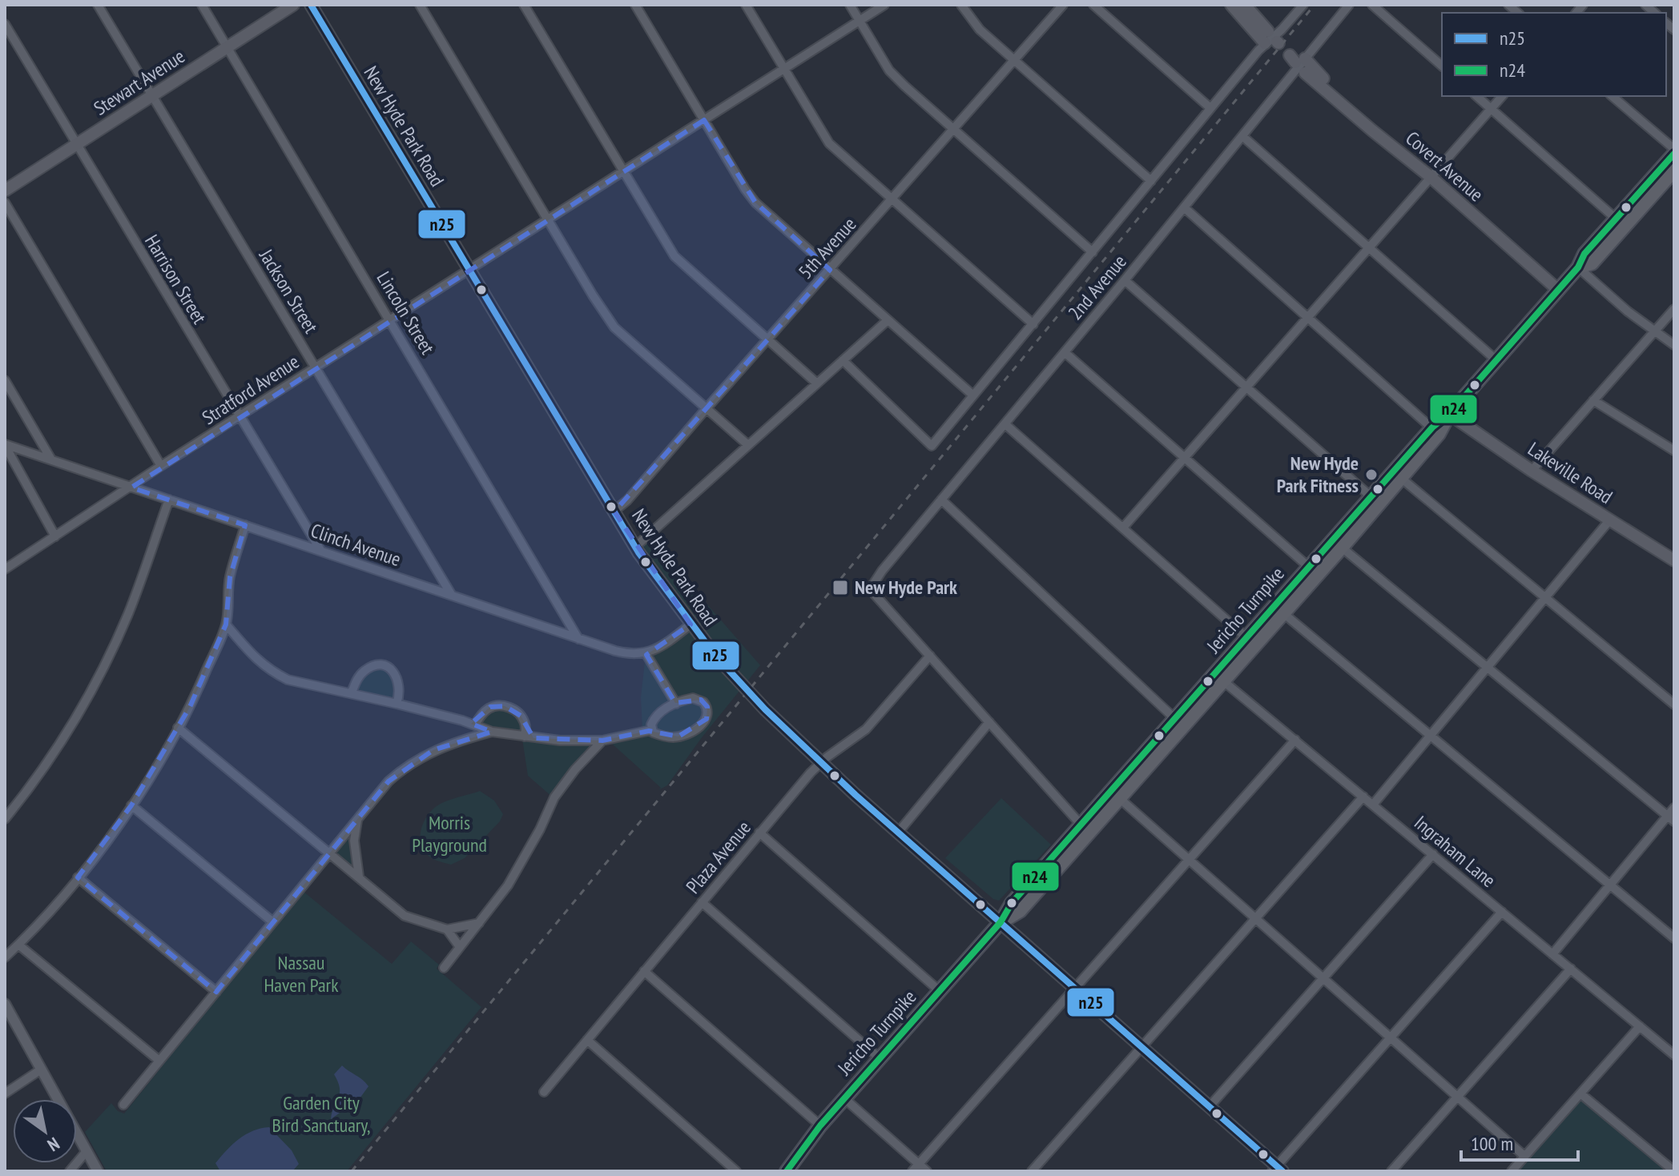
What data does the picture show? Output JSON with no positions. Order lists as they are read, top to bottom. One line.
{"streets":{"main road":["Stewart Avenue","New Hyde Park Road","Covert Avenue","Lakeville Road","Jericho Turnpike"],"street":["5th Avenue","Harrison Street","2nd Avenue","Jackson Street","Lincoln Street","Stratford Avenue","Clinch Avenue","Ingraham Lane","Plaza Avenue"]},"crossings":[["Stewart Avenue","Harrison Street"],["Stewart Avenue","Jackson Street"],["Stewart Avenue","Lincoln Street"],["New Hyde Park Road","5th Avenue"],["New Hyde Park Road","Stratford Avenue"],["New Hyde Park Road","Jericho Turnpike"],["New Hyde Park Road","Plaza Avenue"],["Covert Avenue","Jericho Turnpike"],["Harrison Street","Stratford Avenue"],["Harrison Street","Clinch Avenue"],["2nd Avenue","Plaza Avenue"],["Jackson Street","Stratford Avenue"],["Jackson Street","Clinch Avenue"],["Lincoln Street","Stratford Avenue"],["Lincoln Street","Clinch Avenue"],["Stratford Avenue","Clinch Avenue"],["Lakeville Road","Jericho Turnpike"],["Jericho Turnpike","Ingraham Lane"]],"parks":["Morris Playground","Nassau Haven Park","Garden City Bird Sanctuary,"],"places":{"other":["New Hyde Park Fitness"],"transit":["New Hyde Park"]},"lines":["transit line n25","transit line n24"],"legend":["n25","n24"],"scale_bar":"100 m","north":"bottom right"}
